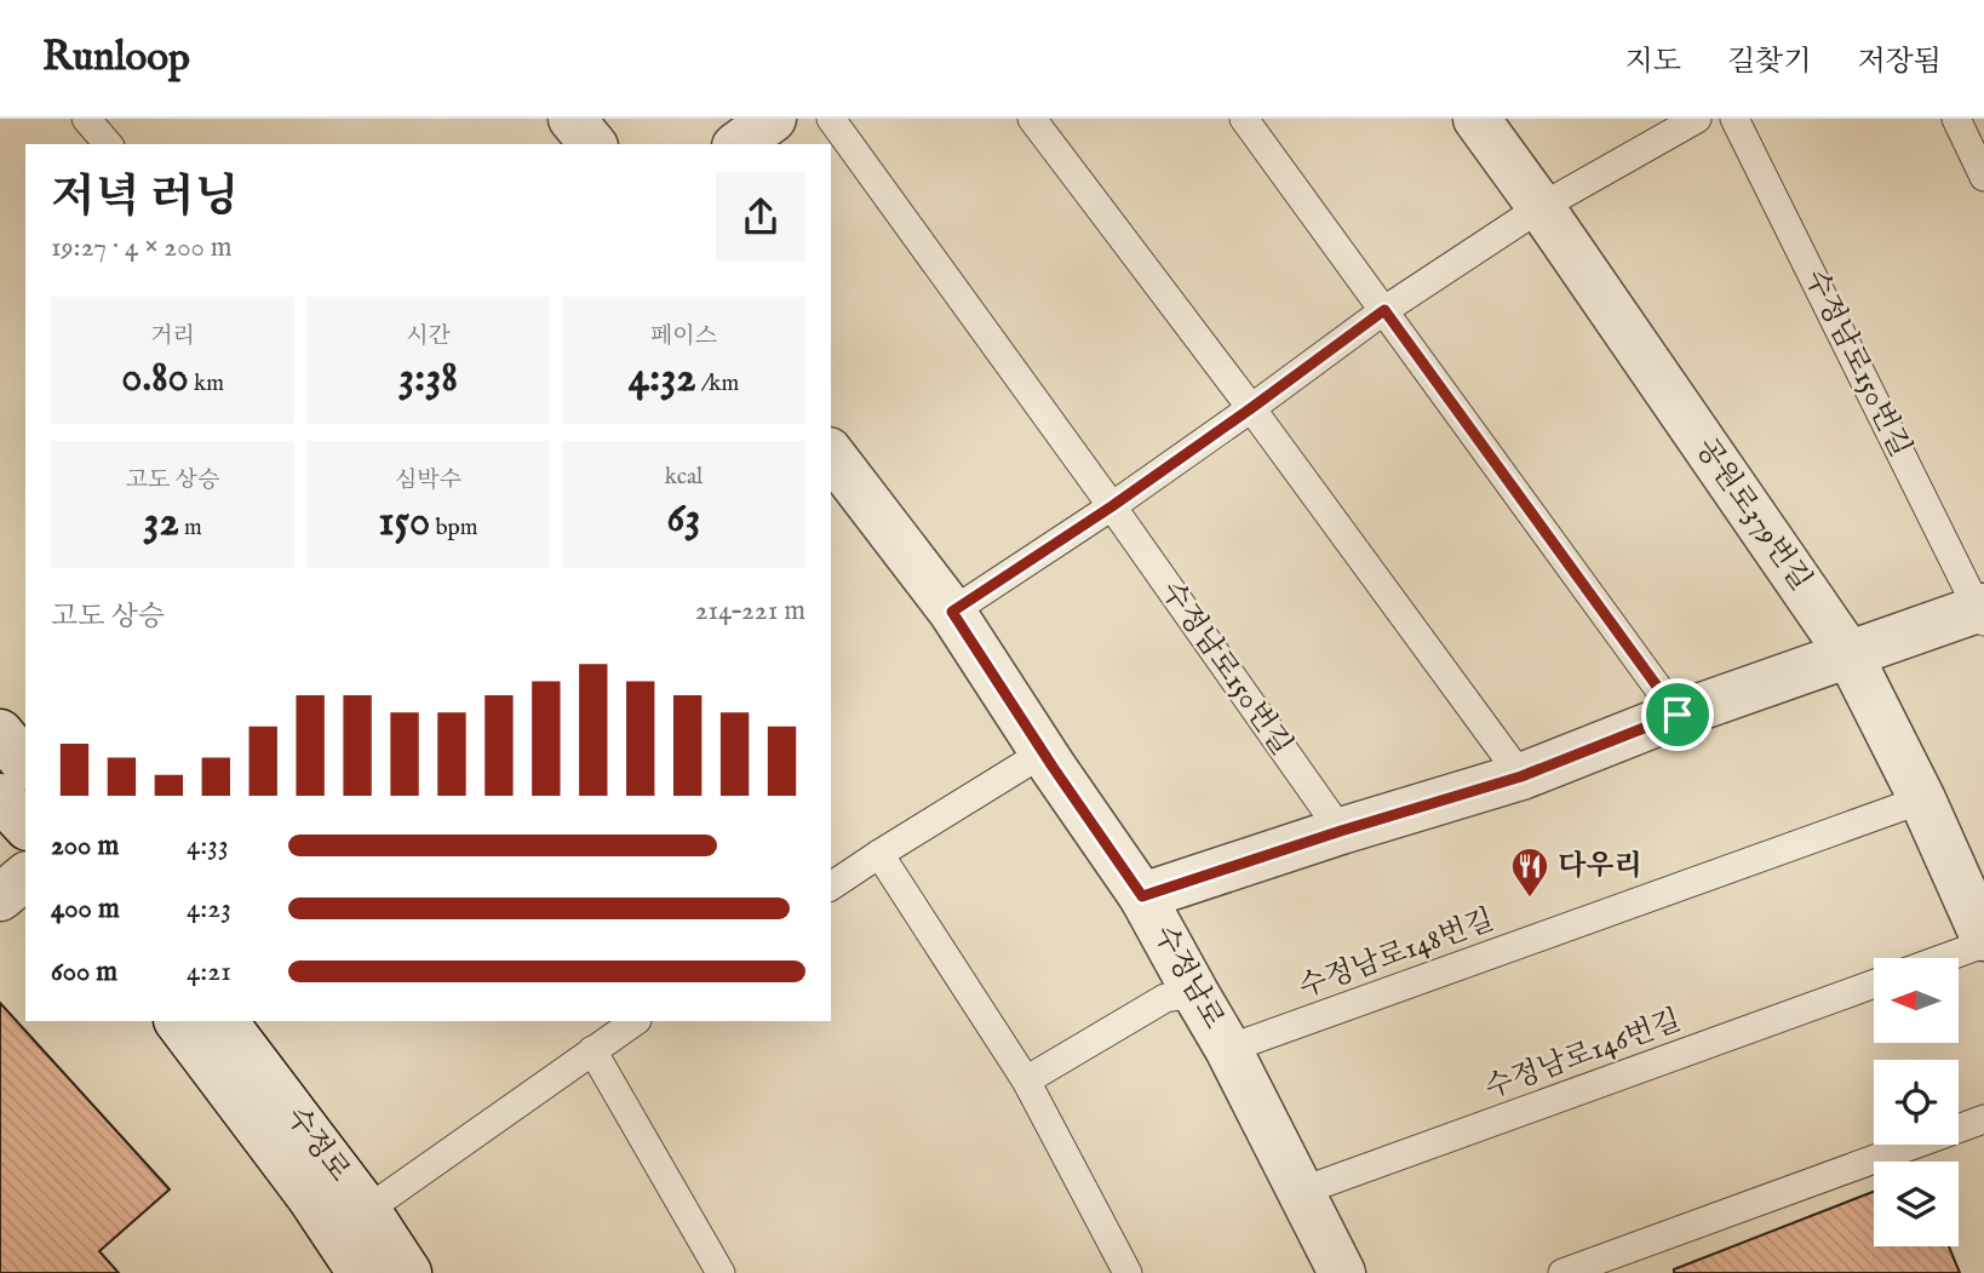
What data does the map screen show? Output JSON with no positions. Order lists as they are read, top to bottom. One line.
{"streets":{"street":["수정남로150번길","공원로379번길","수정남로","수정로"],"lane":["수정남로148번길","수정남로146번길"]},"crossings":[["수정남로150번길","공원로379번길"],["수정남로150번길","수정남로"],["공원로379번길","수정남로148번길"],["수정남로148번길","수정남로"],["수정남로","수정남로146번길"]],"places":{"restaurant":["다우리"]},"north":"left","page":{"header":"Runloop","nav":["지도","길찾기","저장됨"],"heading":["저녁 러닝","19:27 · 4 × 200 m"],"stats":[["거리","0.80 km"],["시간","3:38"],["페이스","4:32 /km"],["고도 상승","32 m"],["심박수","150 bpm"],["kcal","63"]],"chart":["고도 상승","214–221 m"],"list":[{"name":"200 m","note":"4:33"},{"name":"400 m","note":"4:23"},{"name":"600 m","note":"4:21"}]}}
